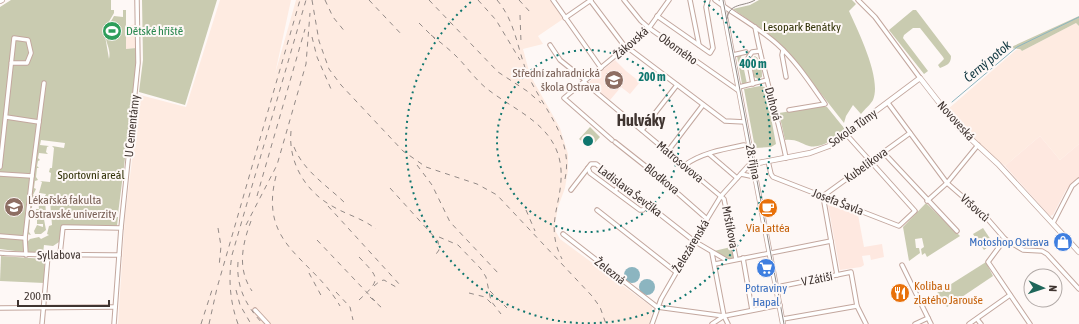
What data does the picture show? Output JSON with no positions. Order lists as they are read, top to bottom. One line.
{"streets":{"street":["Žákovská","Oborného","Duhová","Novoveská","U Cementárny","Sokola Tůmy","Matrosovova","28. října","Kubelíkova","Blodkova","Ladislava Ševčíka","Josefa Šavla","Vršovců","Mrštíkova","Železárenská","Syllabova","Železná","V Zátiší"]},"crossings":[["Žákovská","Oborného"],["Žákovská","Matrosovova"],["Žákovská","Blodkova"],["Oborného","28. října"],["Duhová","Sokola Tůmy"],["Novoveská","Sokola Tůmy"],["U Cementárny","Syllabova"],["Sokola Tůmy","28. října"],["Sokola Tůmy","Josefa Šavla"],["Sokola Tůmy","Vršovců"],["Sokola Tůmy","Železárenská"],["Matrosovova","Mrštíkova"],["Matrosovova","Železárenská"],["28. října","Železárenská"],["Kubelíkova","Josefa Šavla"],["Kubelíkova","Vršovců"],["Blodkova","Železárenská"],["Ladislava Ševčíka","Železárenská"],["Mrštíkova","Železárenská"],["Železárenská","Železná"]],"districts":["Hulváky"],"water":["Černý potok"],"parks":["Lesopark Benátky","Sportovní areál"],"places":{"sports":["Dětské hřiště"],"school or university":["Střední zahradnická škola Ostrava","Lékařská fakulta Ostravské univerzity"],"cafe":["Via Lattéa"],"shop":["Motoshop Ostrava"],"supermarket":["Potraviny Hapal"],"restaurant":["Koliba u zlatého Jarouše"]},"scale_bar":"200 m","north":"right","rings":["400 m","200 m"]}
